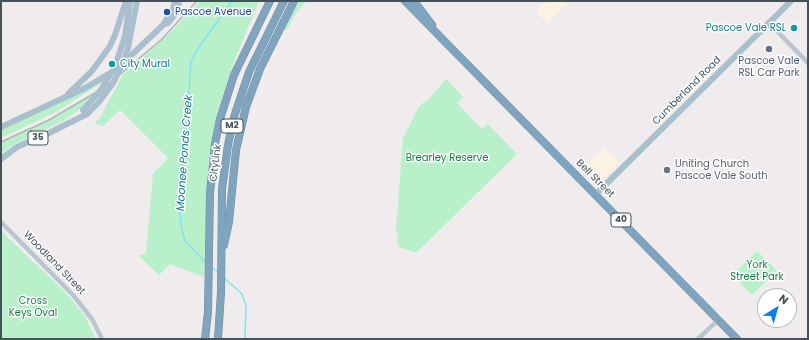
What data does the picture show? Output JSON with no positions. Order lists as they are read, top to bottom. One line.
{"streets":{"highway":["M2","CityLink","Bell Street","40"],"main road":["Cumberland Road","35"],"street":["Woodland Street"]},"crossings":[["Cumberland Road","Bell Street"]],"water":["Moonee Ponds Creek"],"parks":["Brearley Reserve","York Street Park","Cross Keys Oval"],"places":["Pascoe Avenue","Pascoe Vale RSL","Pascoe Vale RSL Car Park","City Mural","Uniting Church Pascoe Vale South"],"north":"top right"}
